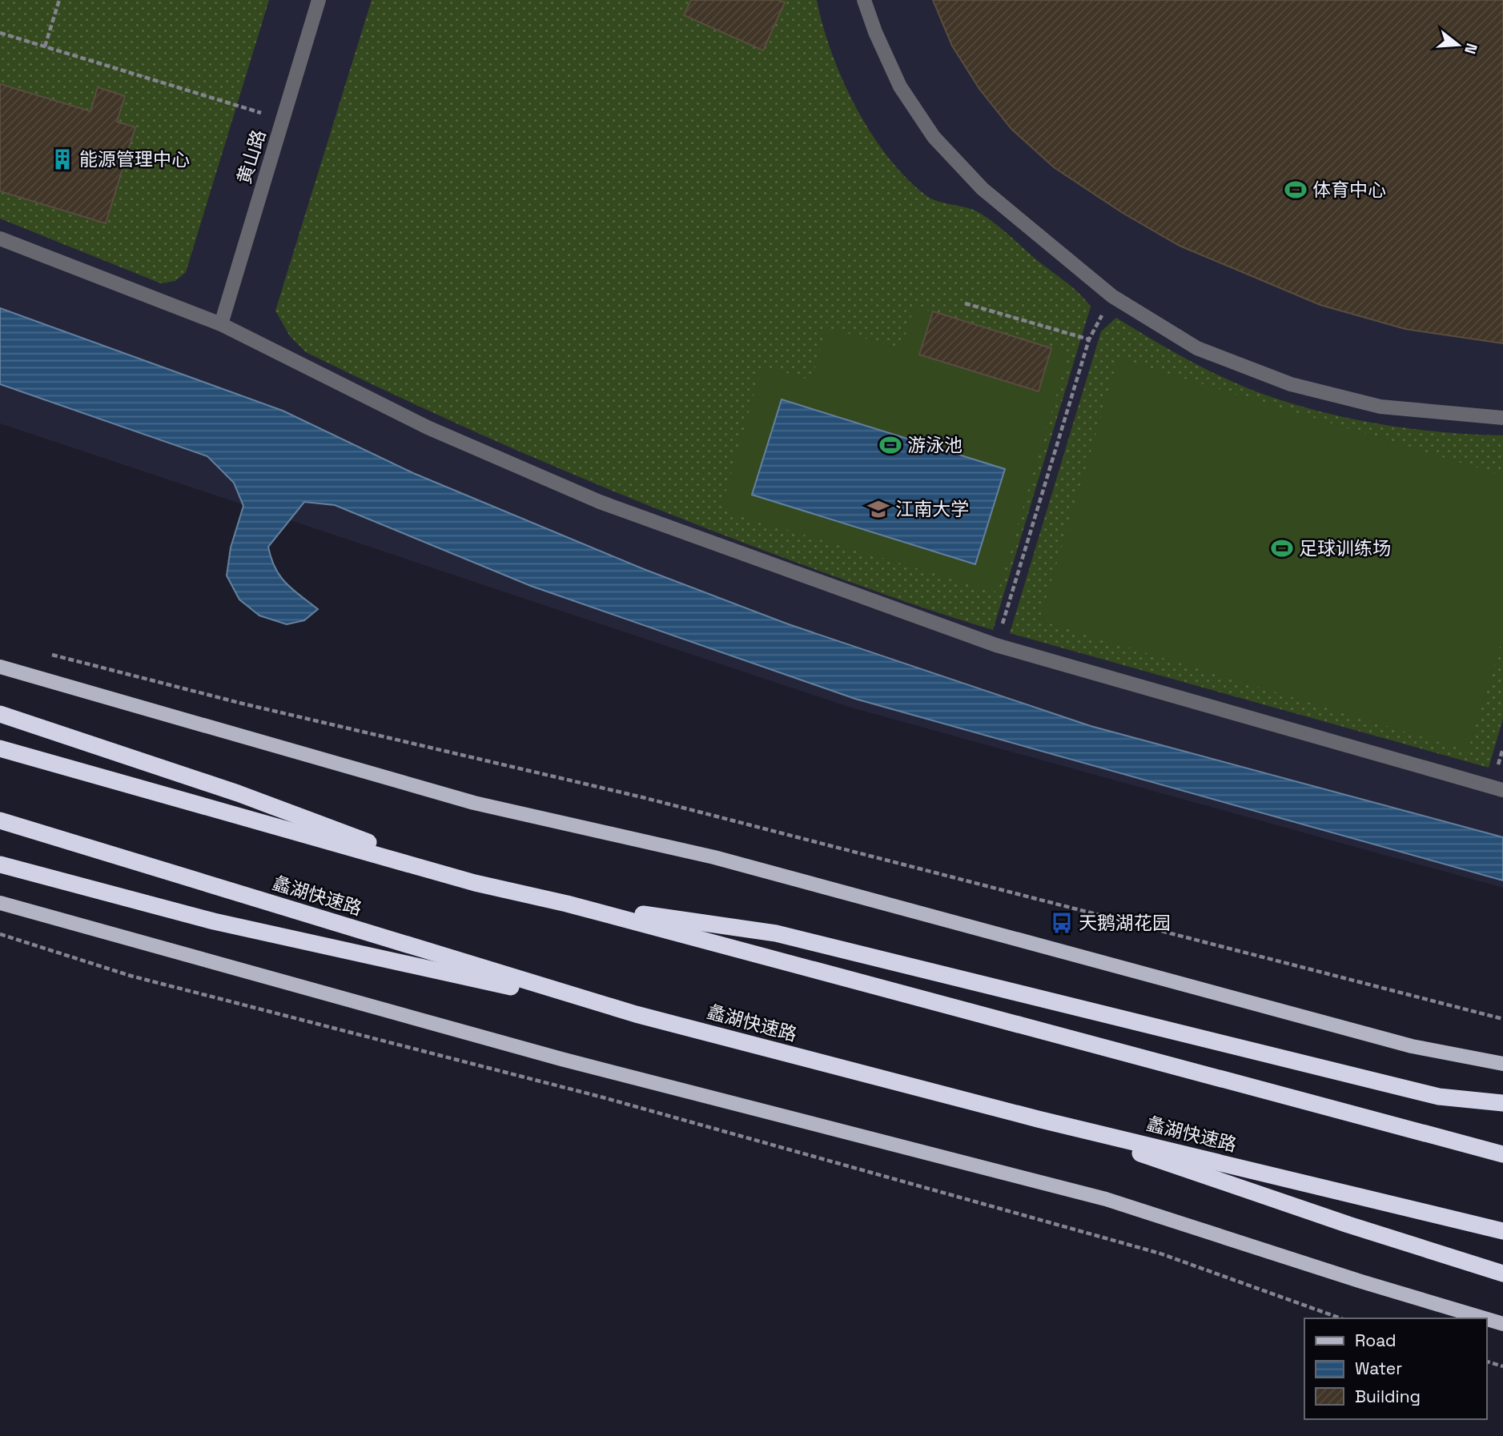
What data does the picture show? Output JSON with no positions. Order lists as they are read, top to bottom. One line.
{"streets":{"highway":["蠡湖快速路"],"street":["黄山路"]},"places":{"building":["能源管理中心"],"sports":["体育中心","游泳池","足球训练场"],"school or university":["江南大学"],"bus stop":["天鹅湖花园"]},"legend":["Road","Water","Building"],"north":"right"}
